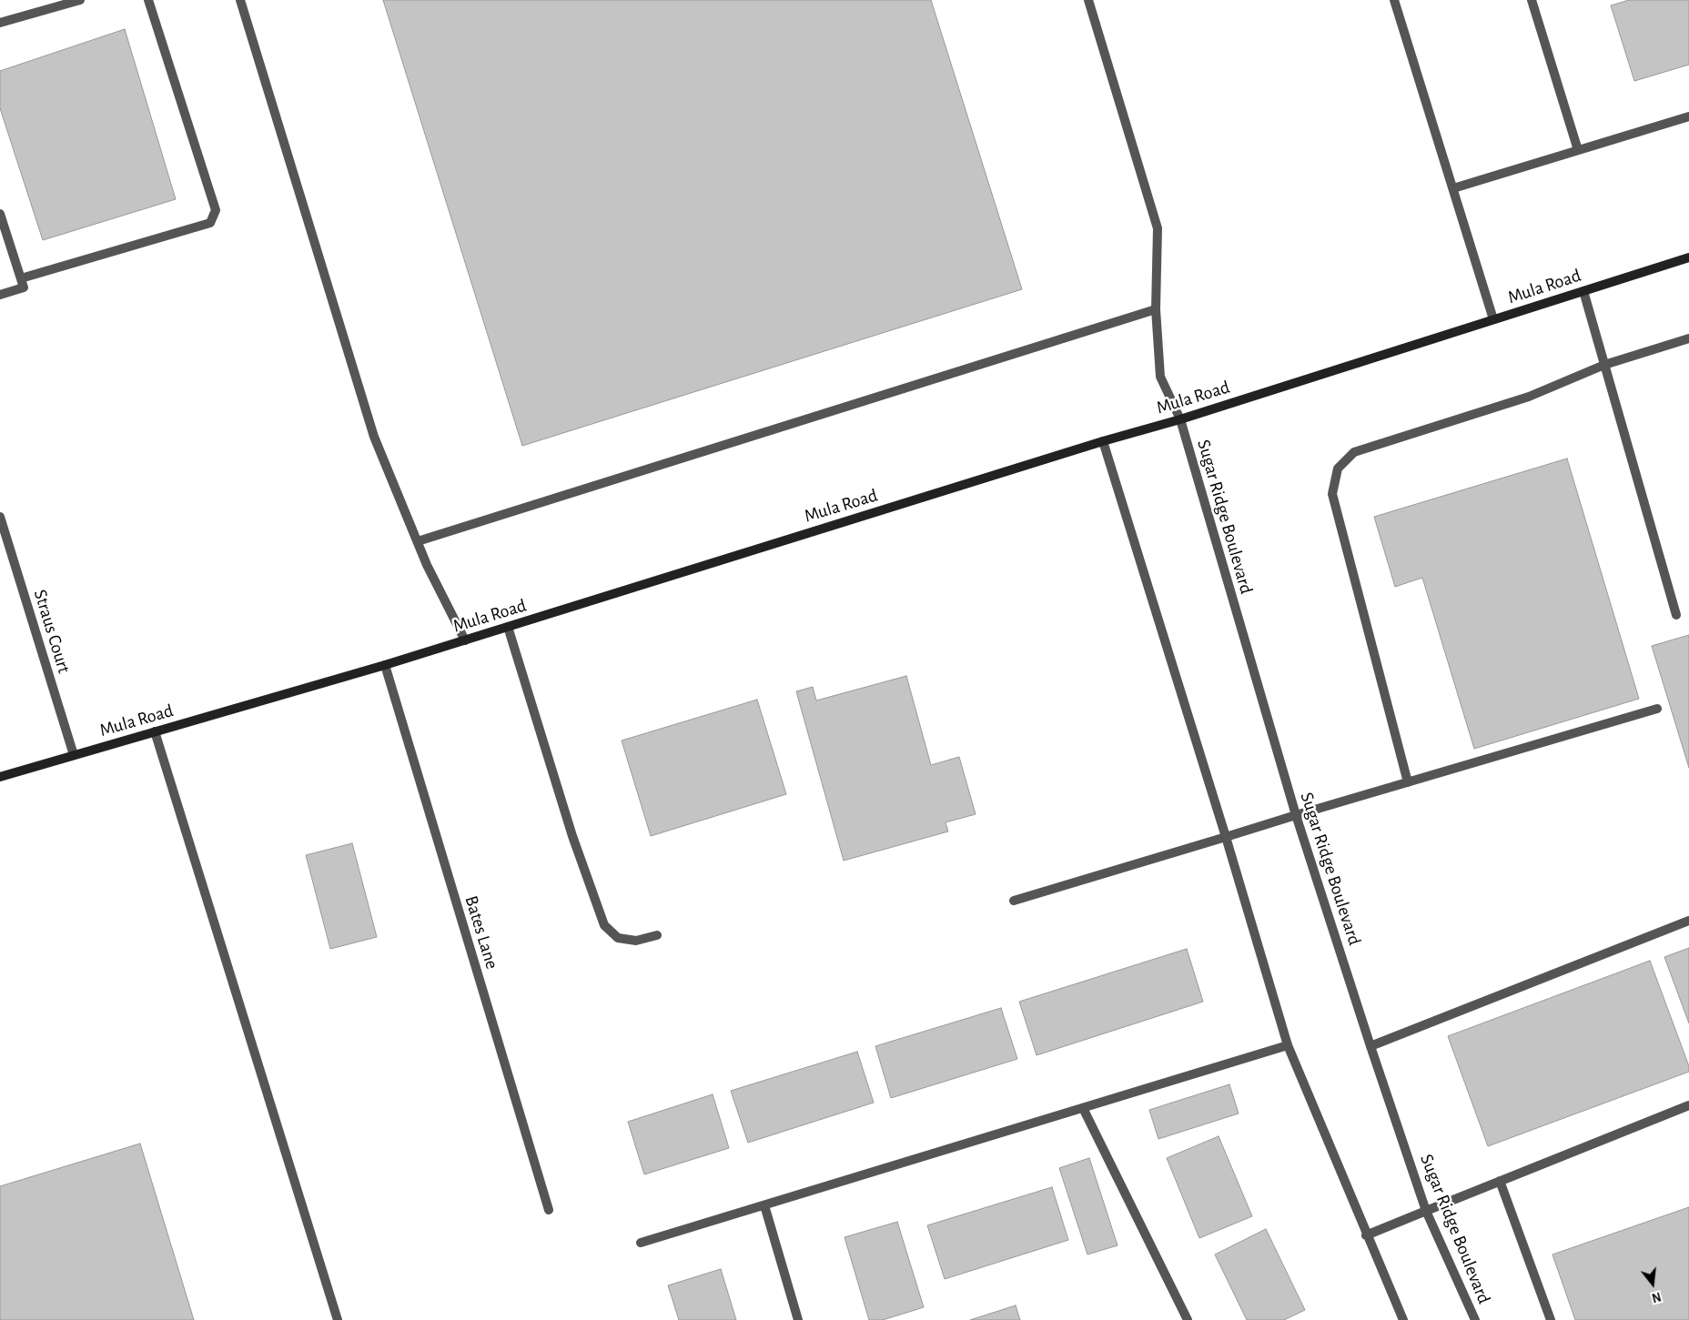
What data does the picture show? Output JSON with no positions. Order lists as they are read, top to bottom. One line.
{"streets":{"street":["Mula Road","Sugar Ridge Boulevard","Straus Court","Bates Lane"]},"crossings":[["Mula Road","Sugar Ridge Boulevard"],["Mula Road","Straus Court"],["Mula Road","Bates Lane"]],"north":"bottom"}
